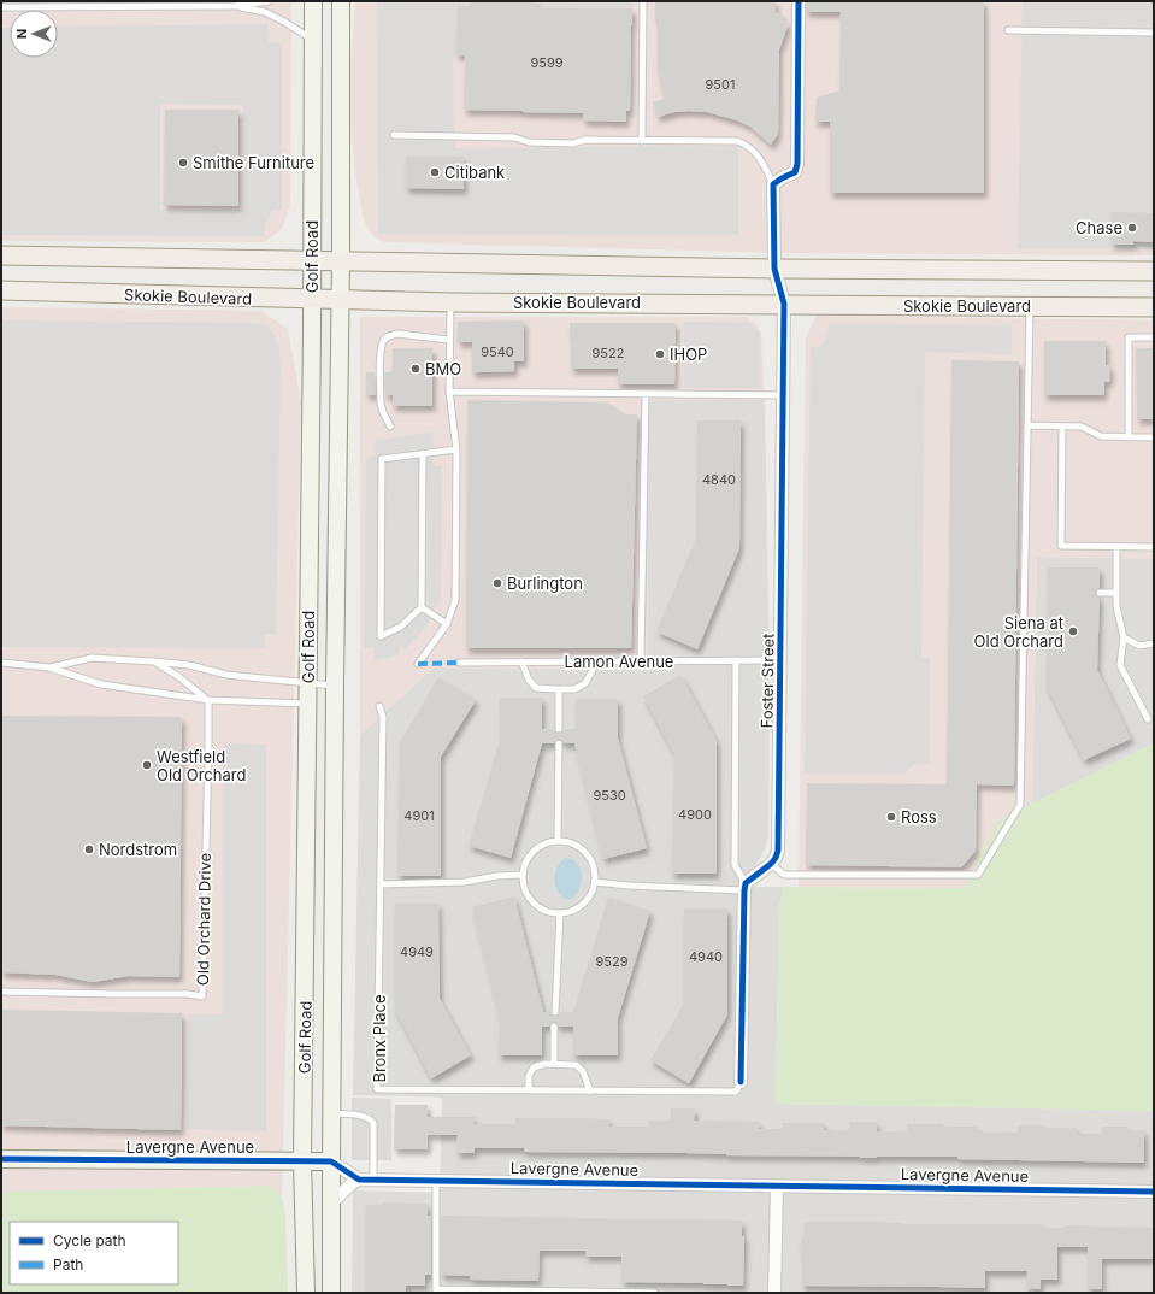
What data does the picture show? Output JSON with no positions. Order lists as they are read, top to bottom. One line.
{"streets":{"main road":["Golf Road","Skokie Boulevard","Lavergne Avenue"],"street":["Foster Street"],"lane":["Lamon Avenue","Old Orchard Drive","Bronx Place"]},"crossings":[["Golf Road","Skokie Boulevard"],["Golf Road","Lavergne Avenue"],["Skokie Boulevard","Foster Street"],["Lamon Avenue","Foster Street"]],"places":["Smithe Furniture","Citibank","Chase","IHOP","BMO","Burlington","Siena at Old Orchard","Westfield Old Orchard","Ross","Nordstrom"],"house_numbers":["9599","9501","9540","9522","4840","9530","4900","4901","4949","4940","9529"],"legend":["Cycle path","Path"],"north":"left"}
